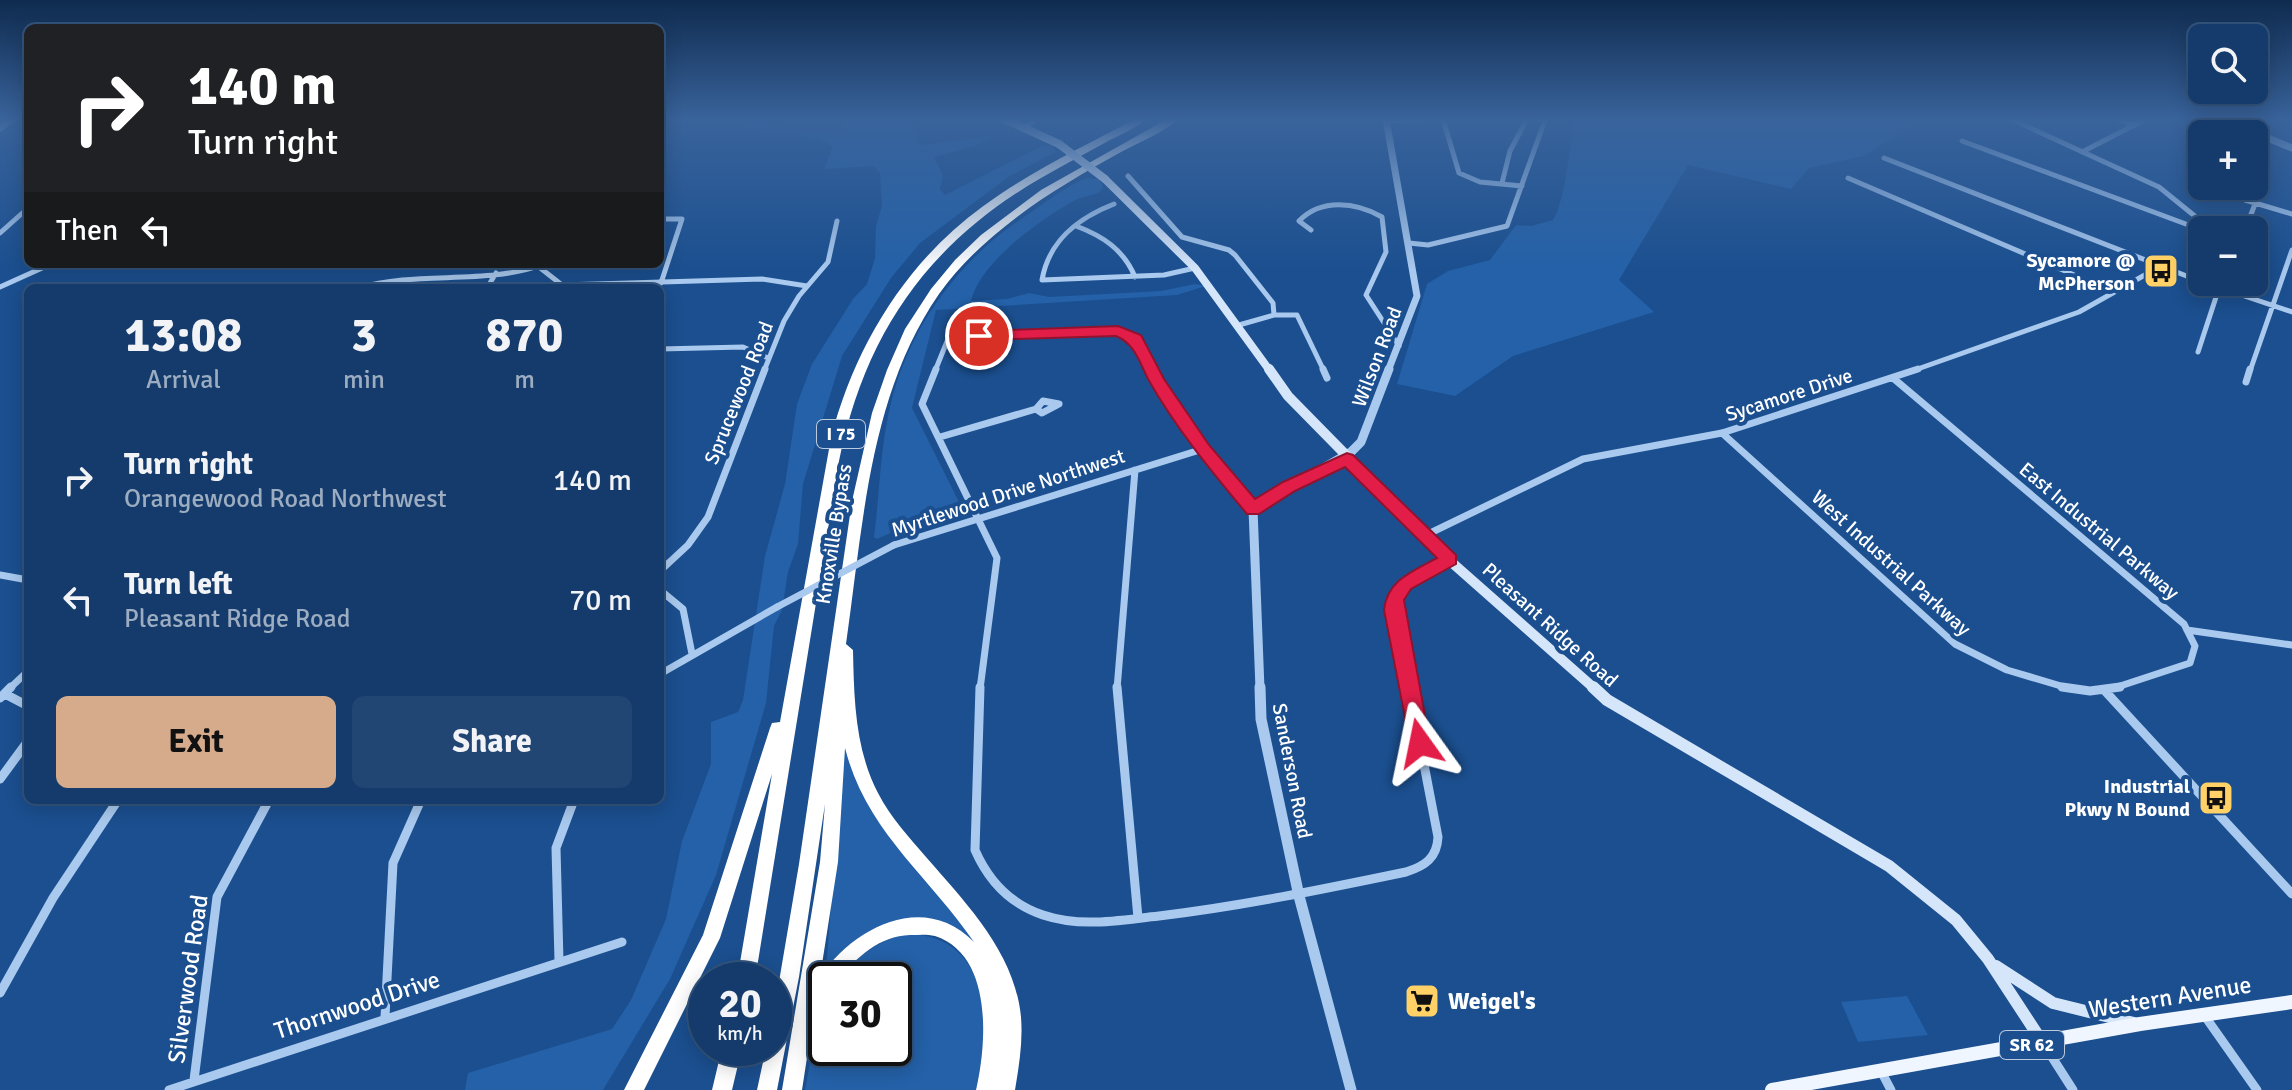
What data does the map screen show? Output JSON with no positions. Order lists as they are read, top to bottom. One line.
{"streets":{"highway":["I 75","Knoxville Bypass"],"main road":["Pleasant Ridge Road","Western Avenue","SR 62"],"street":["Wilson Road","Sprucewood Road","Sycamore Drive","Myrtlewood Drive Northwest","East Industrial Parkway","West Industrial Parkway","Sanderson Road","Silverwood Road","Thornwood Drive"]},"crossings":[["Wilson Road","Pleasant Ridge Road"],["Sycamore Drive","East Industrial Parkway"],["Sycamore Drive","West Industrial Parkway"],["Sycamore Drive","Pleasant Ridge Road"],["Pleasant Ridge Road","Western Avenue"],["Silverwood Road","Thornwood Drive"]],"places":{"bus stop":["Sycamore @ McPherson","Industrial Pkwy N Bound"],"supermarket":["Weigel's"]},"page":{"map_buttons":["+","−"],"turn":["140 m","Turn right"],"then":"Then","eta":["13:08","Arrival","3","min","870","m"],"list":[{"name":"Turn right","note":"Orangewood Road Northwest","value":"140 m"},{"name":"Turn left","note":"Pleasant Ridge Road","value":"70 m"}],"buttons":["Exit","Share"],"speed":"20 km/h","limit":"30"}}
